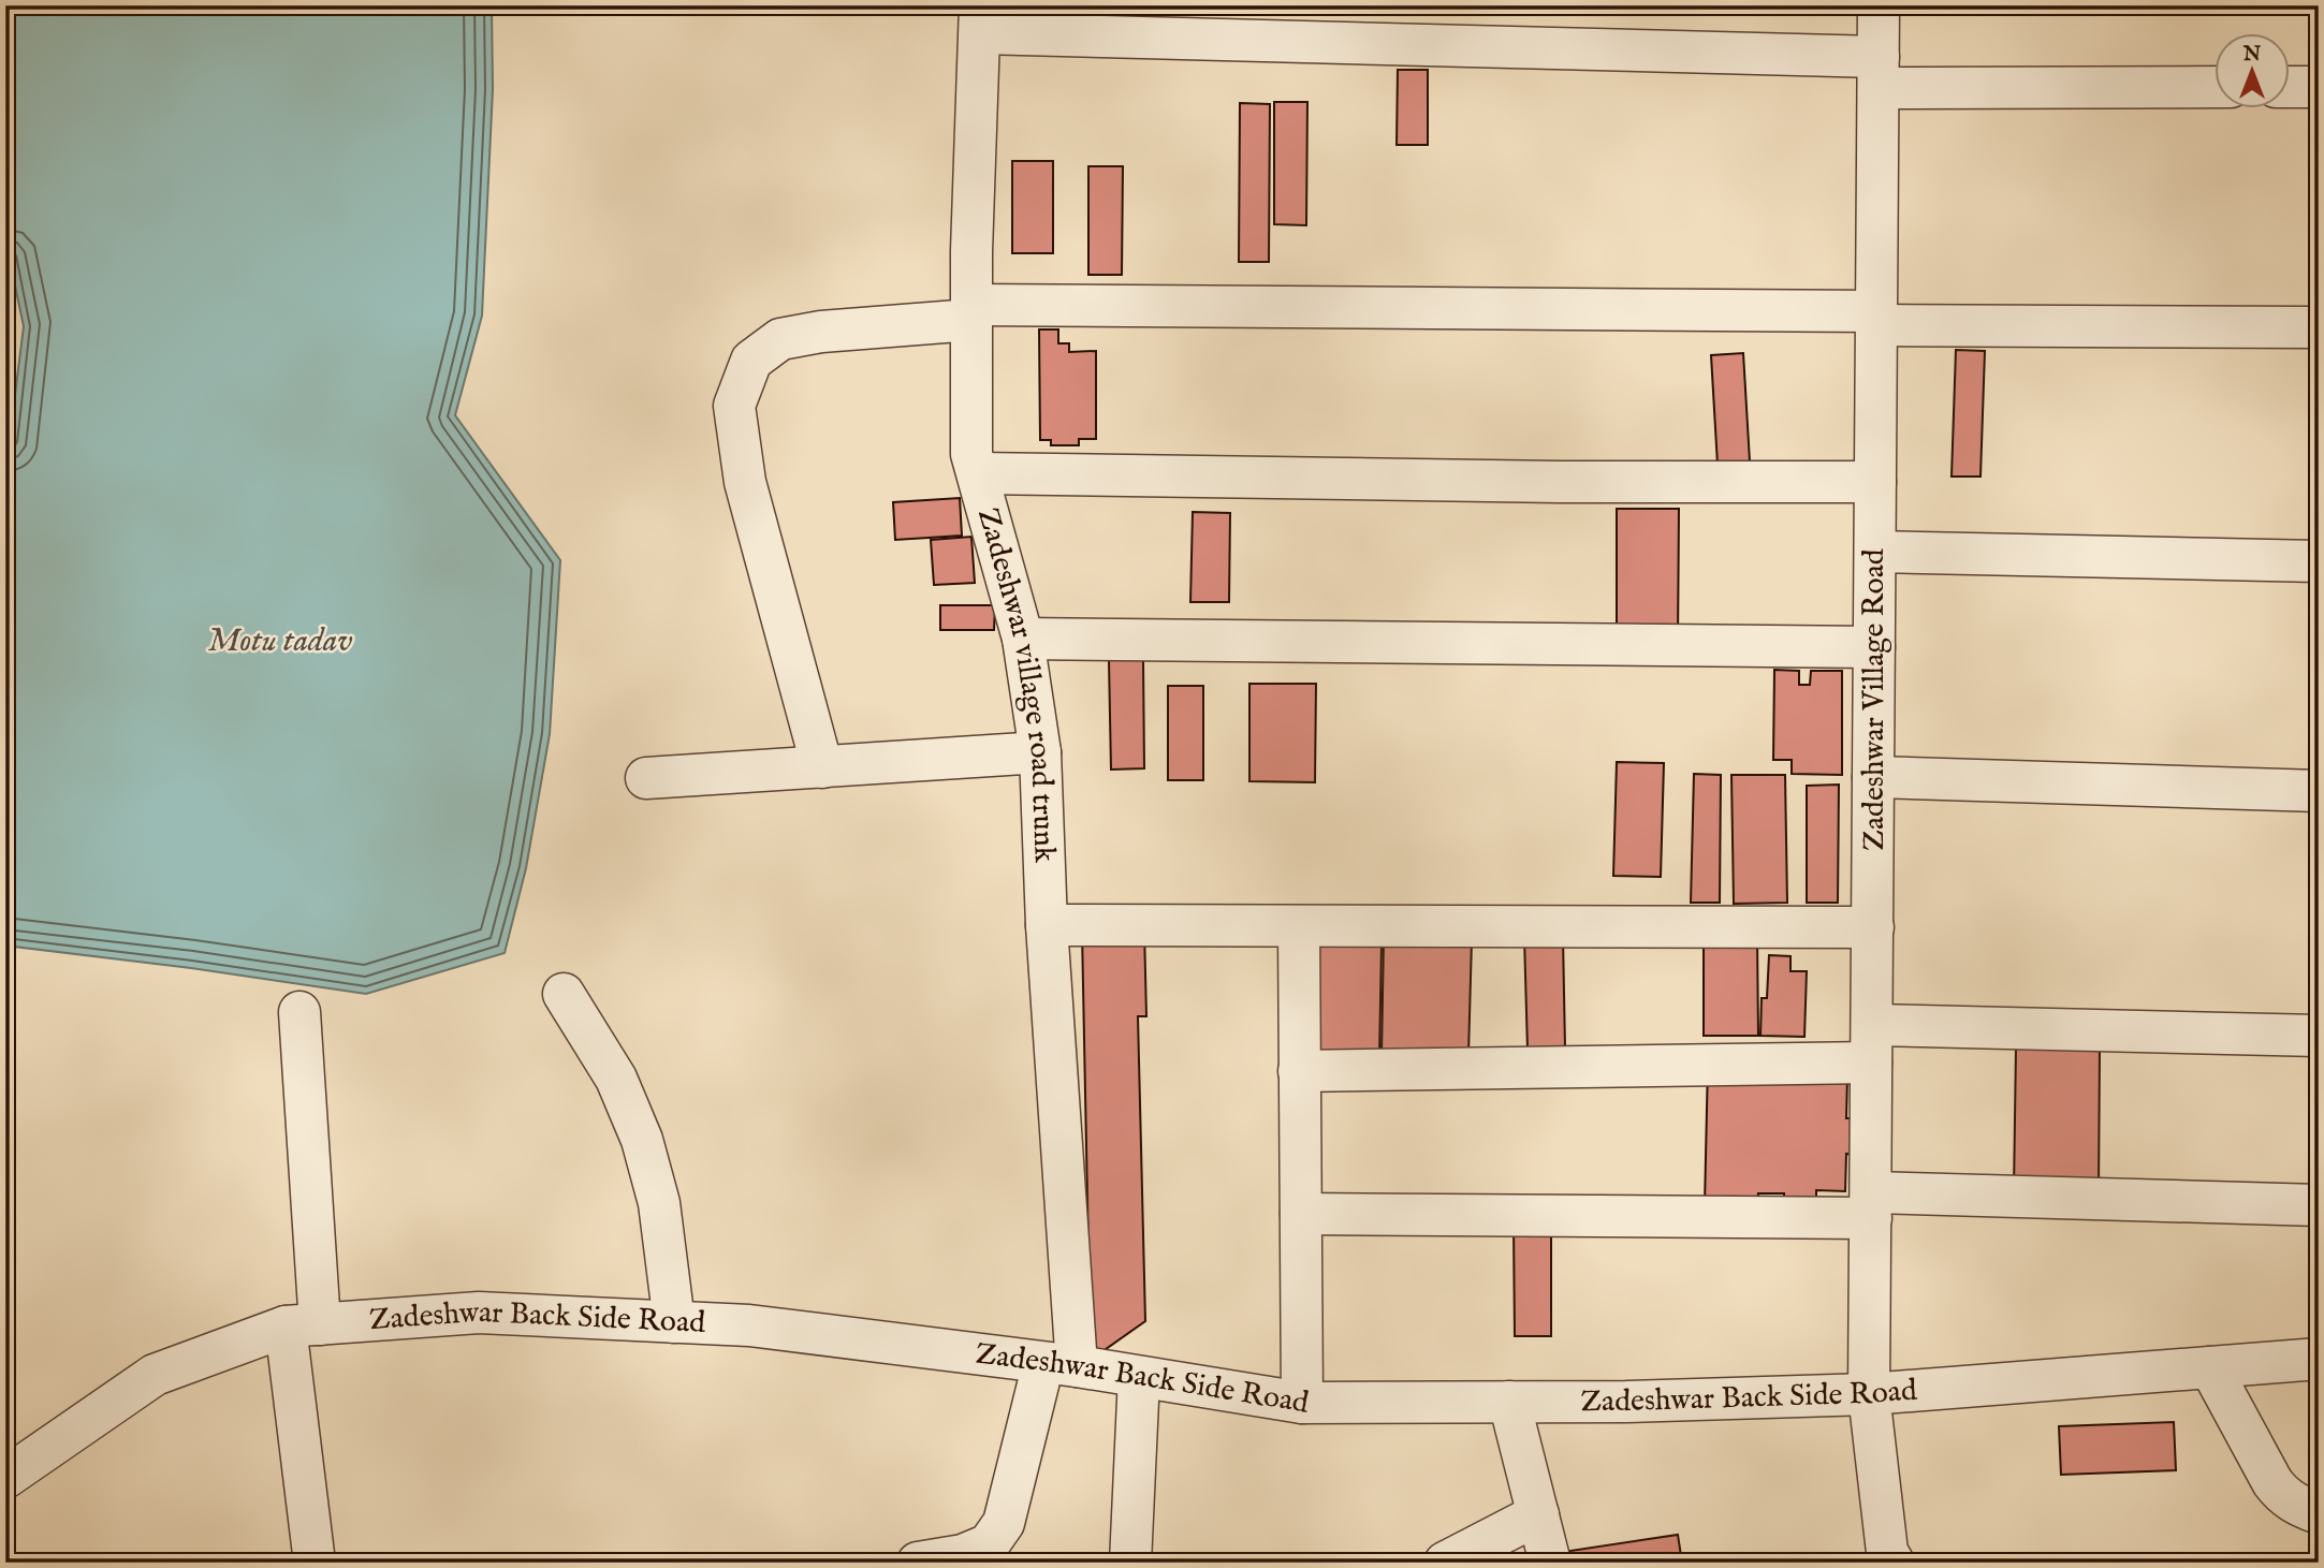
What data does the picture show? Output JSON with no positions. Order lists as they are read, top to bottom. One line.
{"streets":{"street":["Zadeshwar village road trunk","Zadeshwar Village Road","Zadeshwar Back Side Road"]},"crossings":[["Zadeshwar village road trunk","Zadeshwar Back Side Road"],["Zadeshwar Village Road","Zadeshwar Back Side Road"]],"water":["Motu tadav"],"north":"top"}
